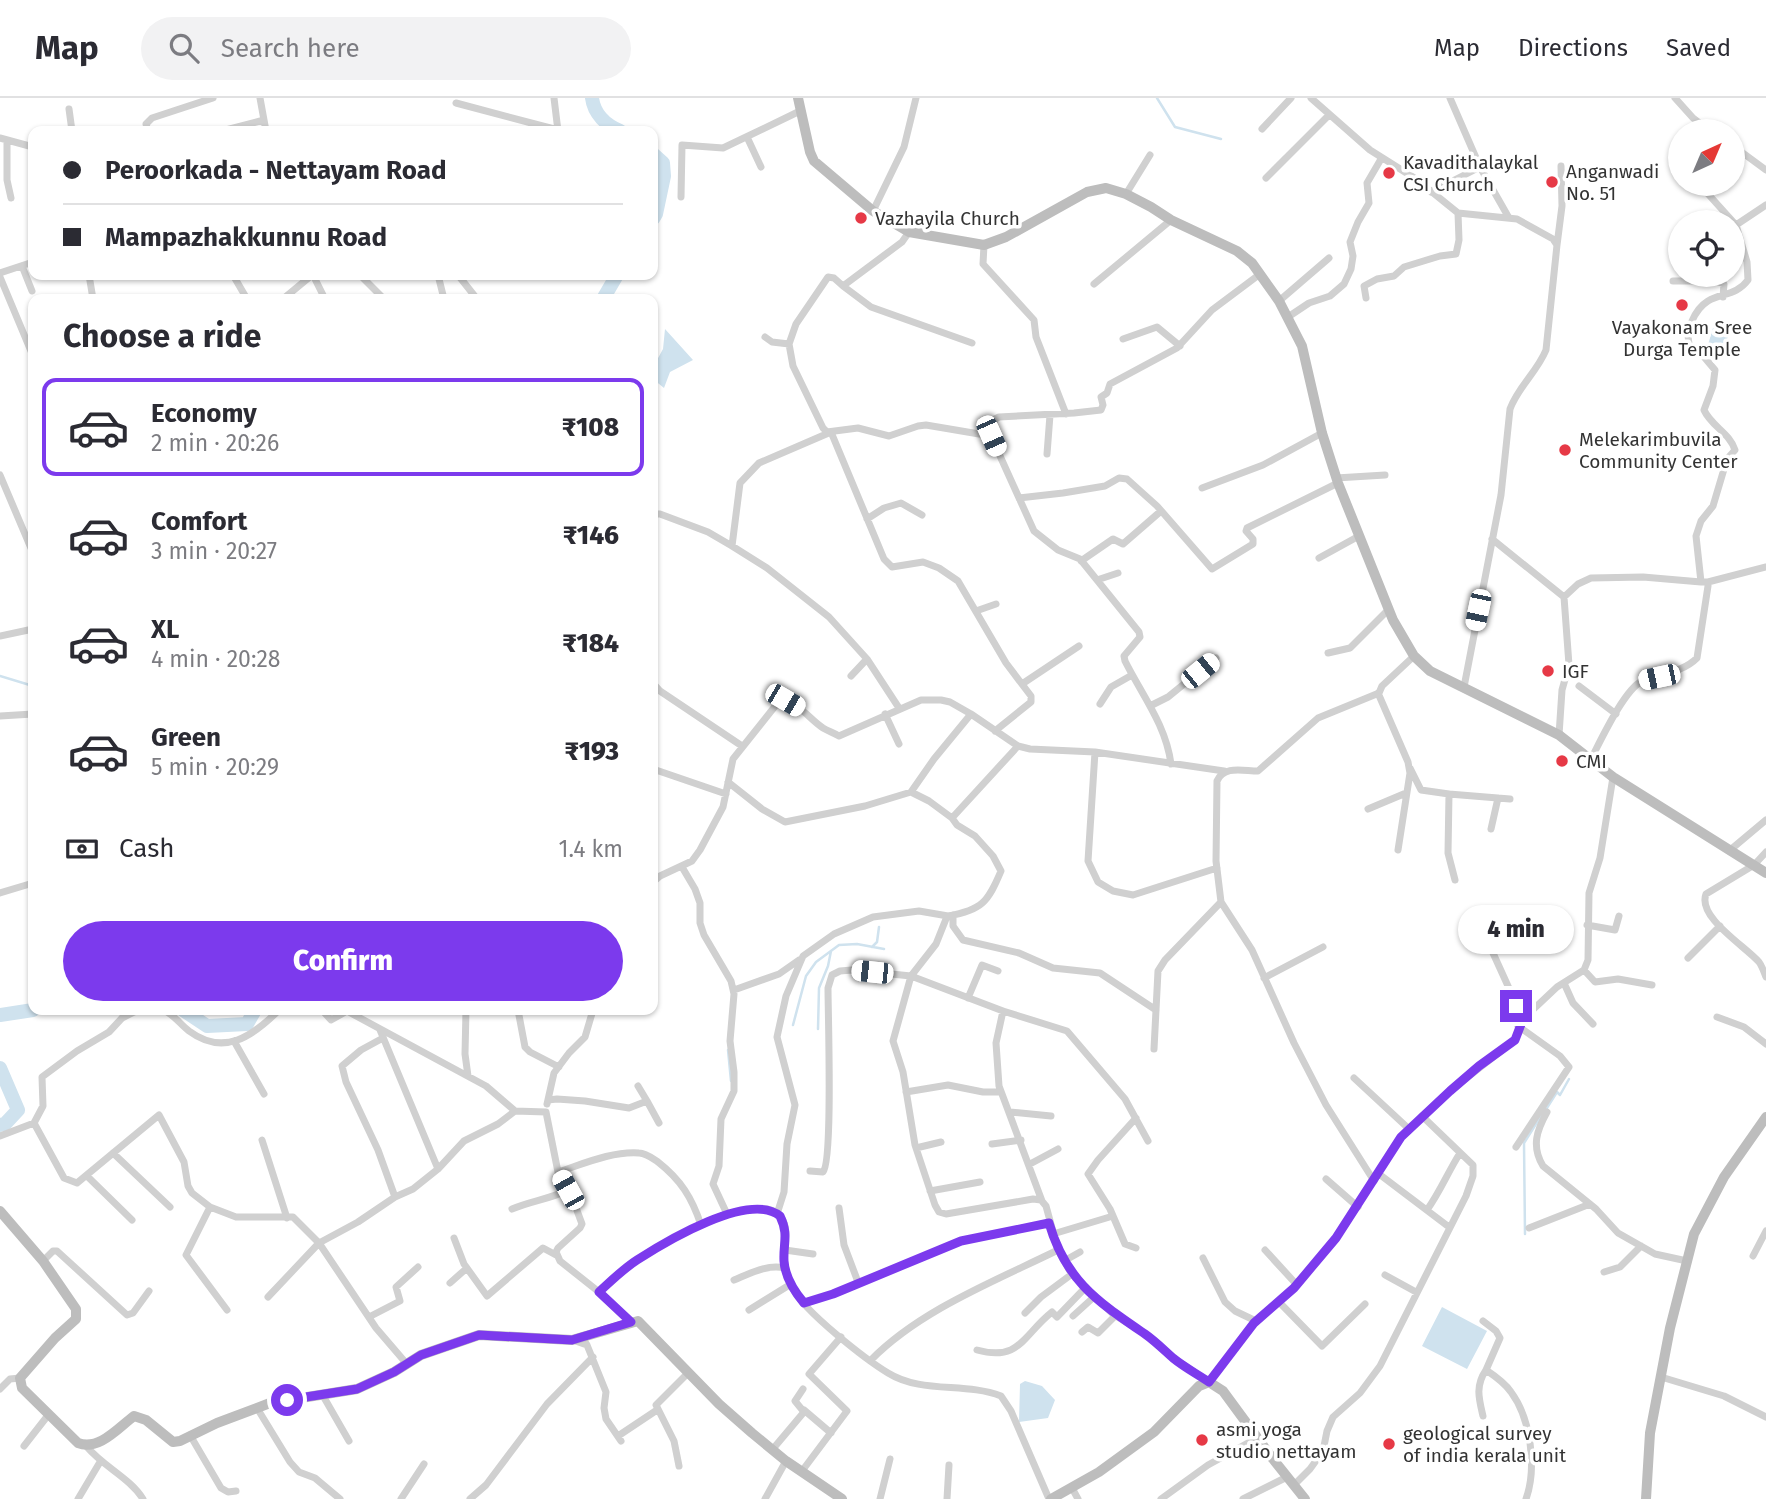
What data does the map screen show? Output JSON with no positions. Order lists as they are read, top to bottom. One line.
{"places":["Kavadithalaykal CSI Church","Anganwadi No. 51","Vazhayila Church","Vayakonam Sree Durga Temple","Melekarimbuvila Community Center","IGF","CMI","asmi yoga studio nettayam","geological survey of india kerala unit"],"north":"top right","page":{"header":"Map","search":"Search here","nav":["Map","Directions","Saved"],"banner":["Peroorkada - Nettayam Road","Mampazhakkunnu Road"],"heading":"Choose a ride","list":[{"name":"Economy","note":"2 min · 20:26","value":"₹108"},{"name":"Comfort","note":"3 min · 20:27","value":"₹146"},{"name":"XL","note":"4 min · 20:28","value":"₹184"},{"name":"Green","note":"5 min · 20:29","value":"₹193"}],"pay":["Cash","1.4 km"],"bubble":"4 min","buttons":"Confirm"}}
